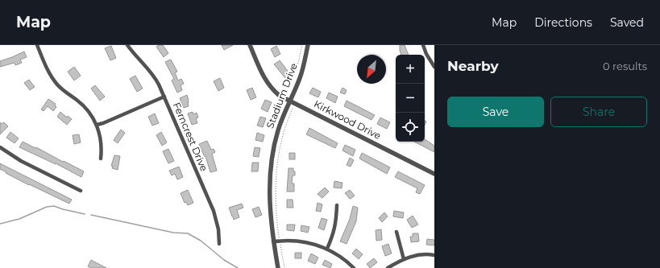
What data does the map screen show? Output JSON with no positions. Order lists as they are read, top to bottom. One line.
{"streets":{"street":["Stadium Drive","Kirkwood Drive","Ferncrest Drive"]},"crossings":[["Stadium Drive","Kirkwood Drive"]],"north":"bottom left","page":{"header":"Map","nav":["Map","Directions","Saved"],"heading":["Nearby","0 results"],"map_buttons":["+","−"],"buttons":["Save","Share"]}}
